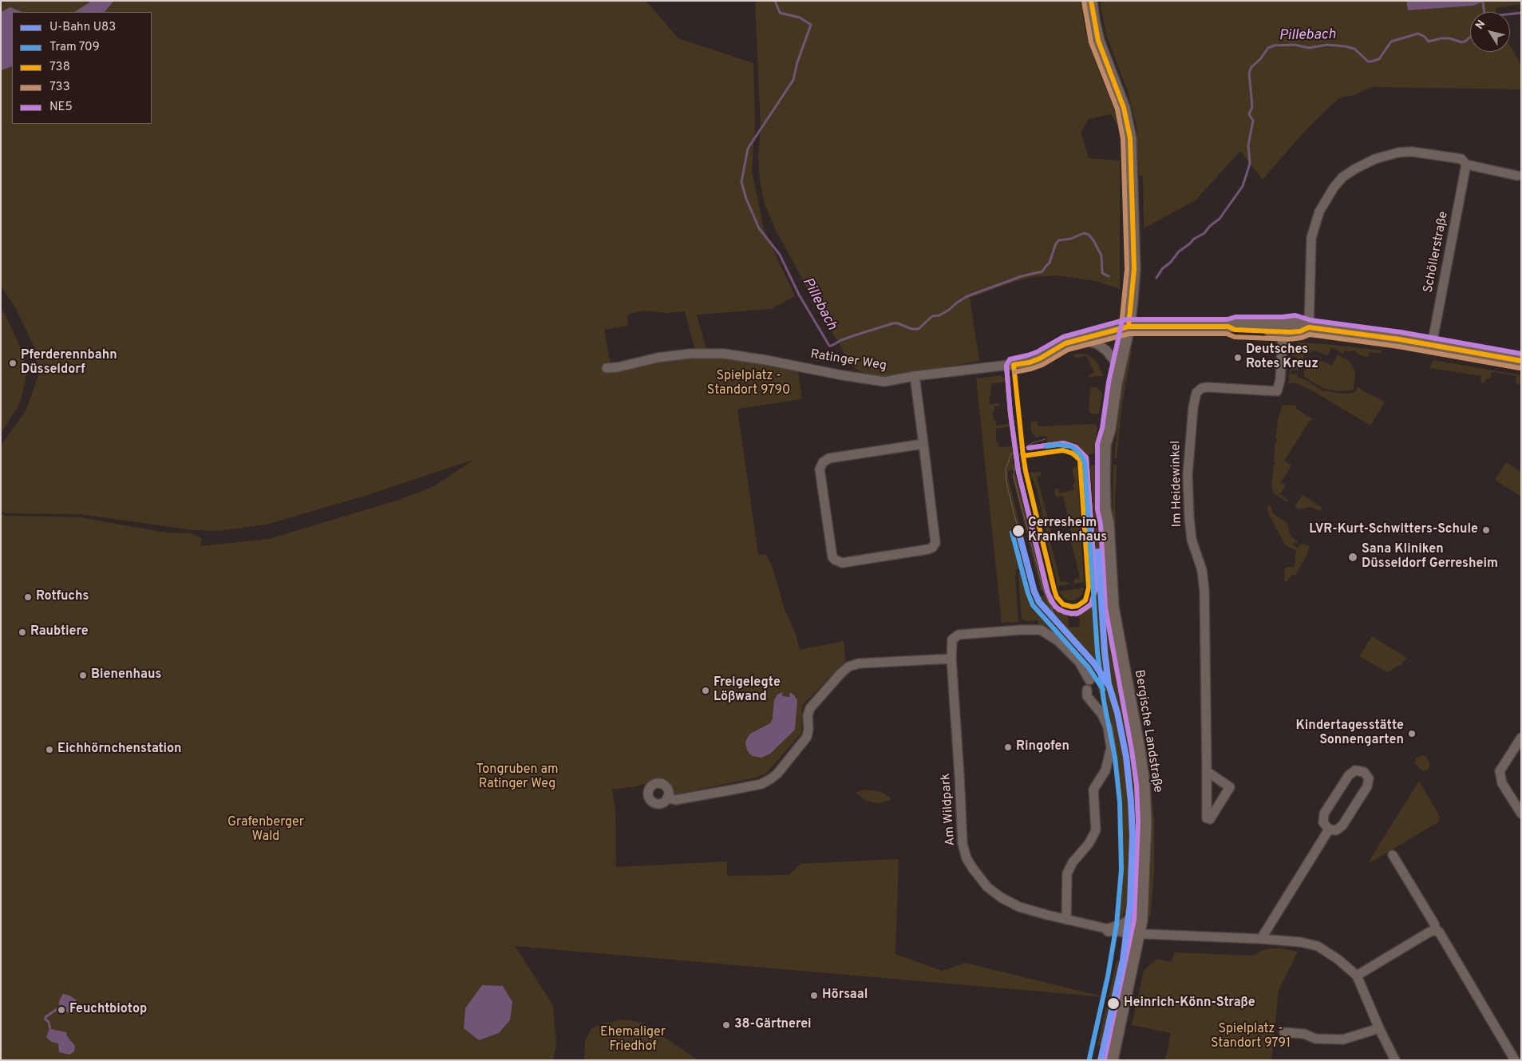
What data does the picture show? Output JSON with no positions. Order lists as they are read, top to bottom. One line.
{"streets":{"main road":["Bergische Landstraße"],"street":["Schöllerstraße","Ratinger Weg","Im Heidewinkel","Am Wildpark"]},"crossings":[["Ratinger Weg","Bergische Landstraße"],["Bergische Landstraße","Am Wildpark"]],"water":["Pillebach"],"parks":["Spielplatz - Standort 9790","Tongruben am Ratinger Weg","Grafenberger Wald","Spielplatz - Standort 9791","Ehemaliger Friedhof"],"places":["Deutsches Rotes Kreuz","Pferderennbahn Düsseldorf","LVR-Kurt-Schwitters-Schule","Gerresheim Krankenhaus","Sana Kliniken Düsseldorf Gerresheim","Rotfuchs","Raubtiere","Bienenhaus","Freigelegte Lößwand","Kindertagesstätte Sonnengarten","Ringofen","Eichhörnchenstation","Hörsaal","Heinrich-Könn-Straße","Feuchtbiotop","38-Gärtnerei"],"lines":["transit line 738","transit line 733","transit line NE5","tram line 709","metro line U83"],"legend":["U-Bahn U83","Tram 709","738","733","NE5"],"north":"top left"}
